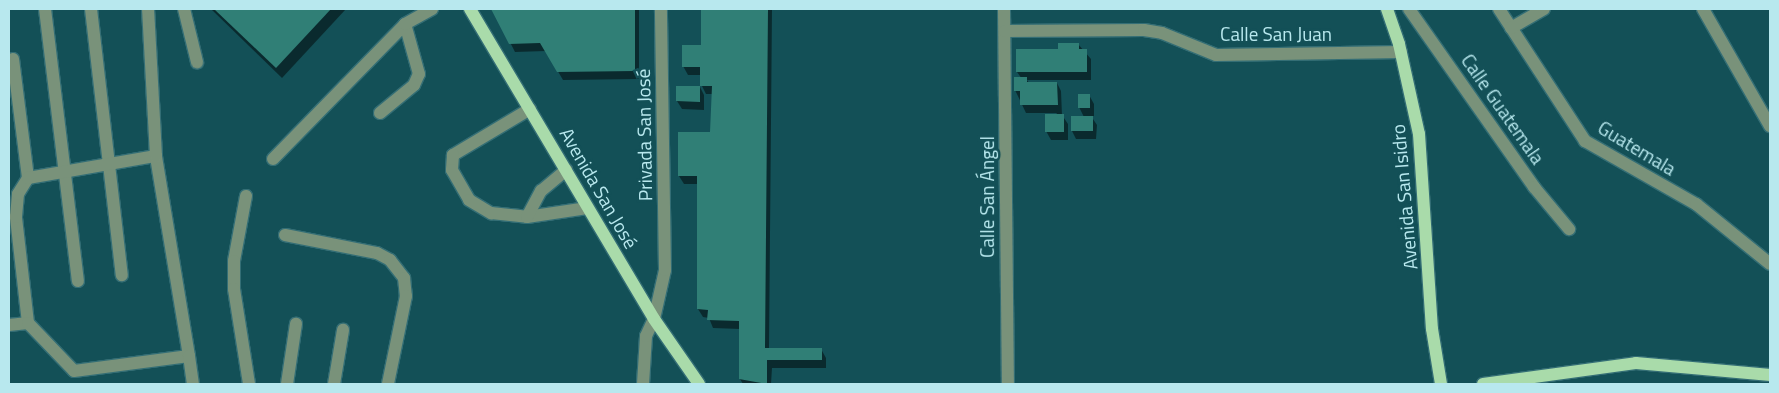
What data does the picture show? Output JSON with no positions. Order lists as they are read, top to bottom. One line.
{"streets":{"main road":["Avenida San José","Avenida San Isidro"],"street":["Calle San Juan","Calle Guatemala","Privada San José","Guatemala","Calle San Ángel"]},"crossings":[["Calle San Juan","Calle San Ángel"],["Calle San Juan","Avenida San Isidro"],["Privada San José","Avenida San José"]]}
